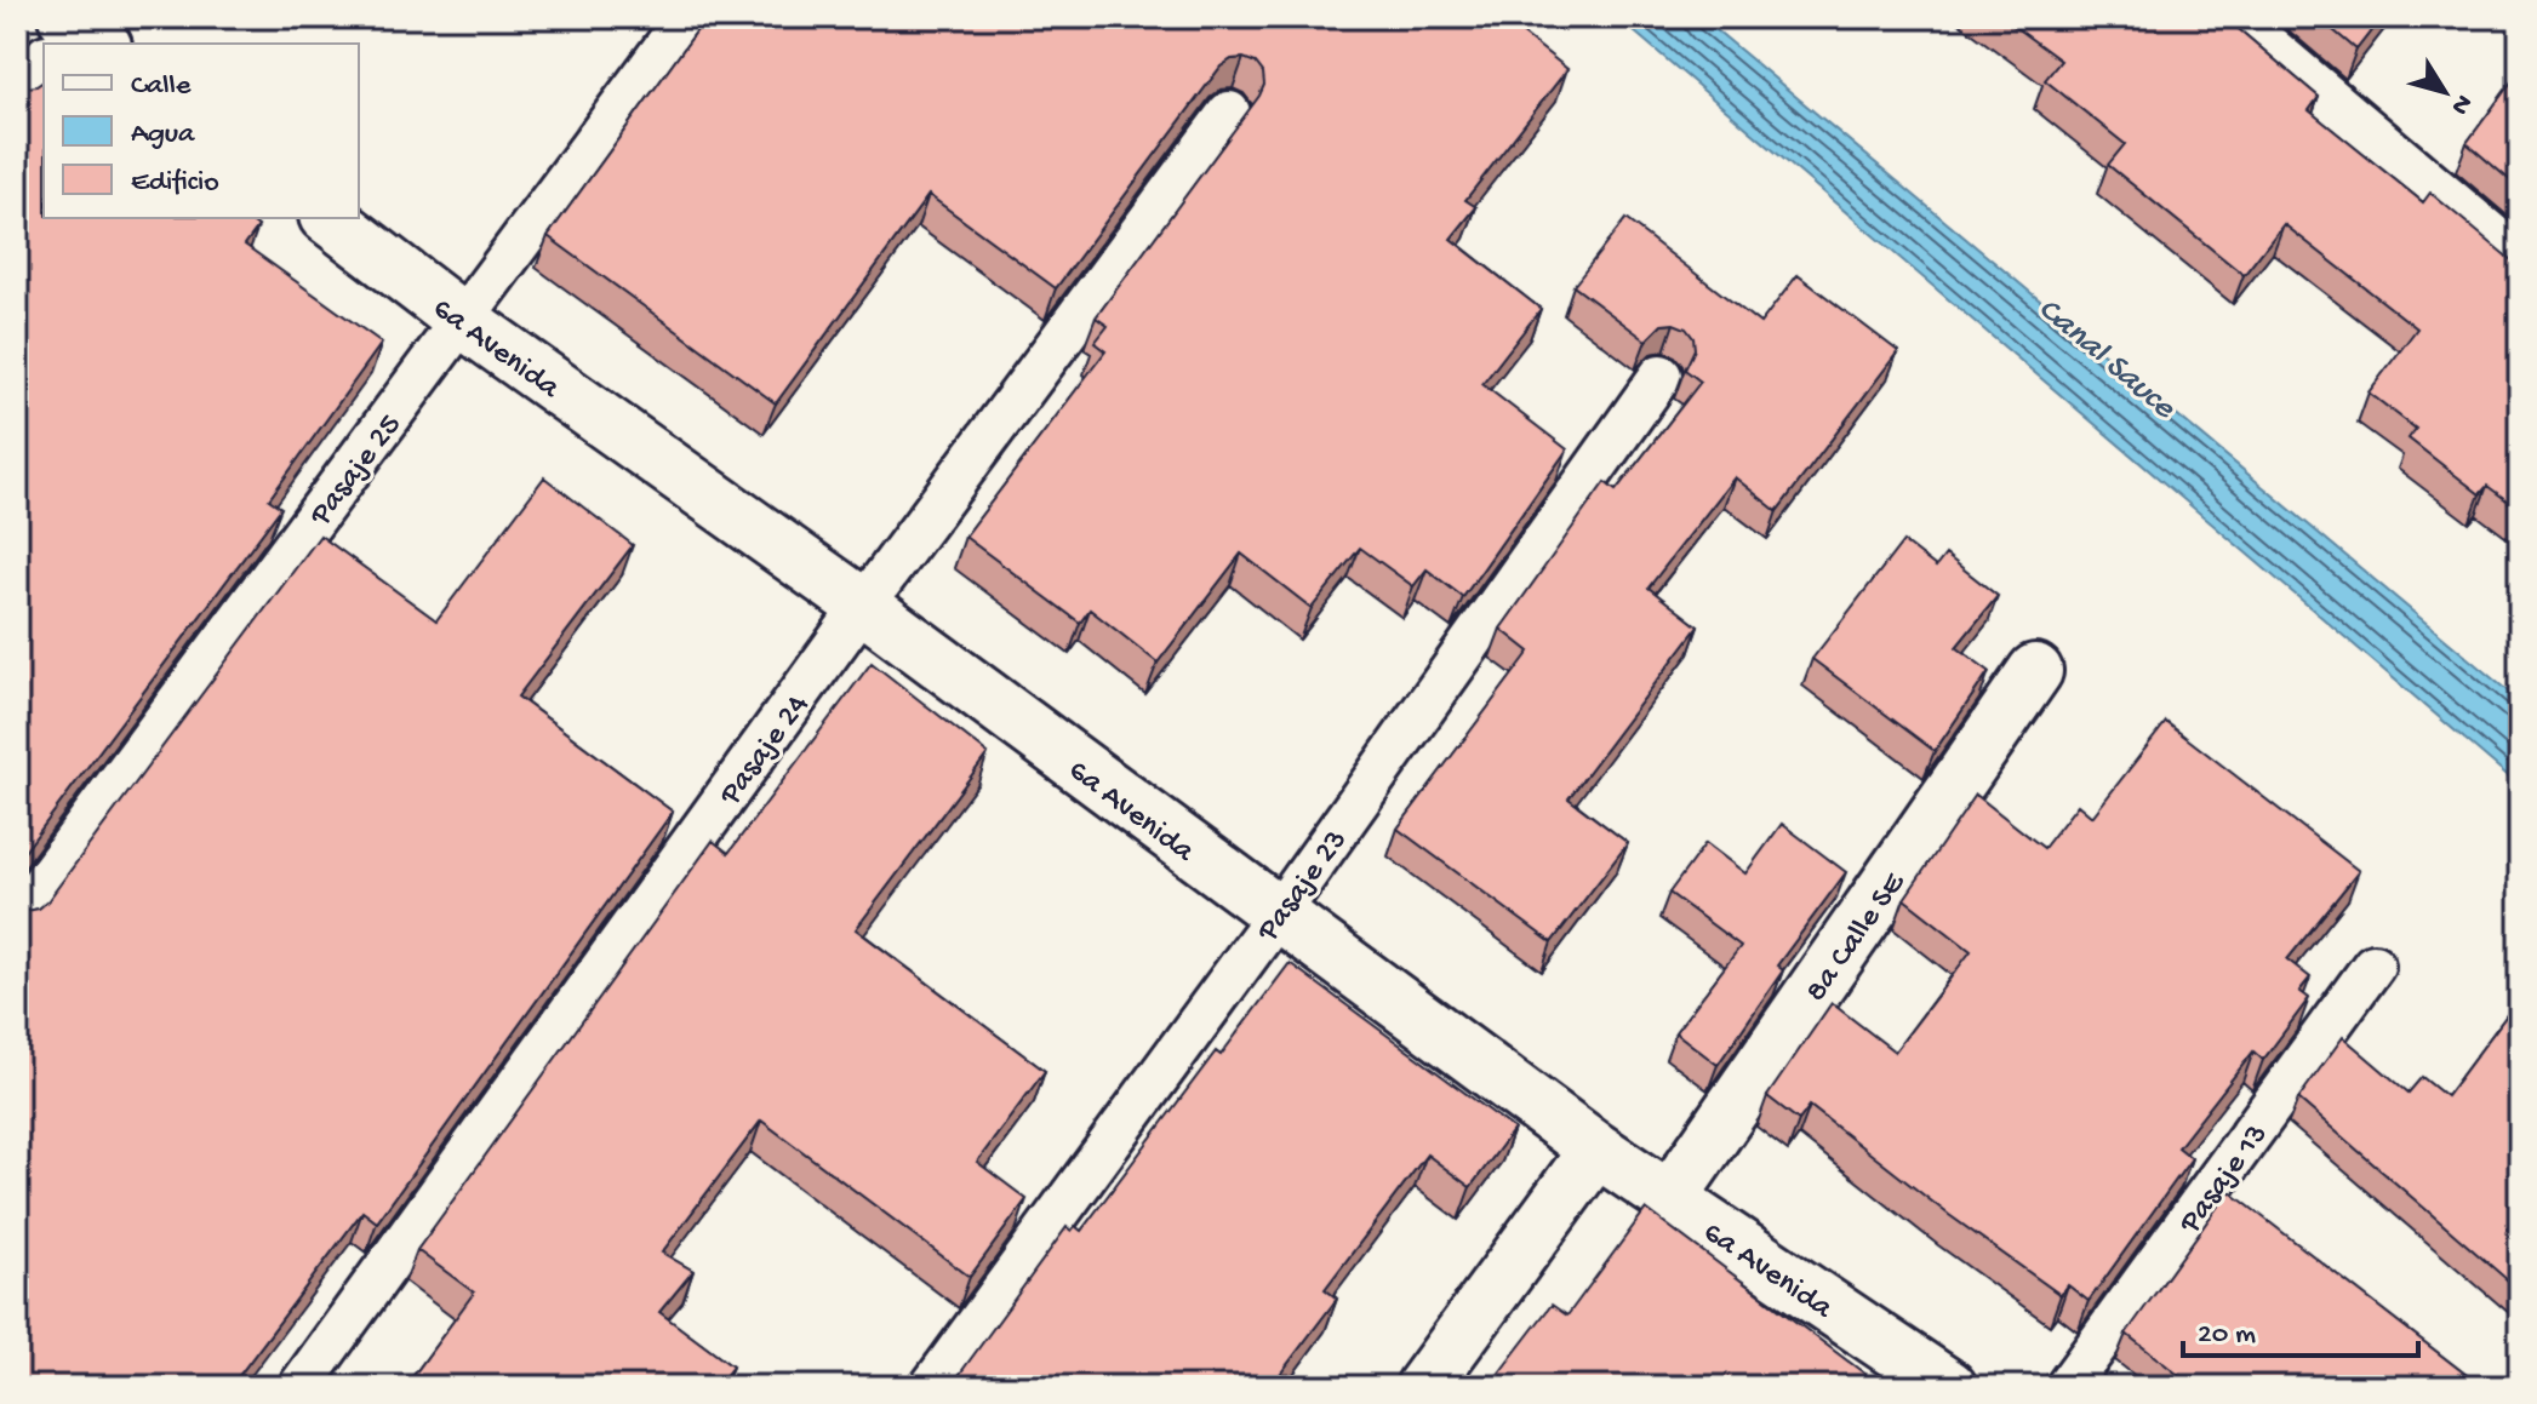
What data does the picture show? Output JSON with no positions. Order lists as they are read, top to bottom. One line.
{"streets":{"street":["6a Avenida","8a Calle SE"],"lane":["Pasaje 25","Pasaje 24","Pasaje 23","Pasaje 13"]},"crossings":[["6a Avenida","Pasaje 25"],["6a Avenida","Pasaje 24"],["6a Avenida","Pasaje 23"],["6a Avenida","8a Calle SE"]],"water":["Canal Sauce"],"legend":["Calle","Agua","Edificio"],"scale_bar":"20 m","north":"bottom right"}
